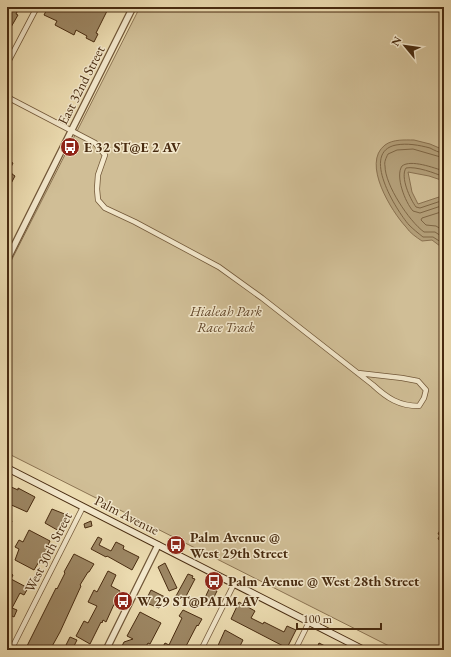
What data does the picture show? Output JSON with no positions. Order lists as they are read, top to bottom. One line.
{"streets":{"main road":["Palm Avenue"],"street":["East 32nd Street","West 30th Street"]},"crossings":[["Palm Avenue","West 30th Street"]],"parks":["Hialeah Park Race Track"],"places":{"bus stop":["E 32 ST@E 2 AV","Palm Avenue @ West 29th Street","Palm Avenue @ West 28th Street","W 29 ST@PALM AV"]},"scale_bar":"100 m","north":"top left"}
